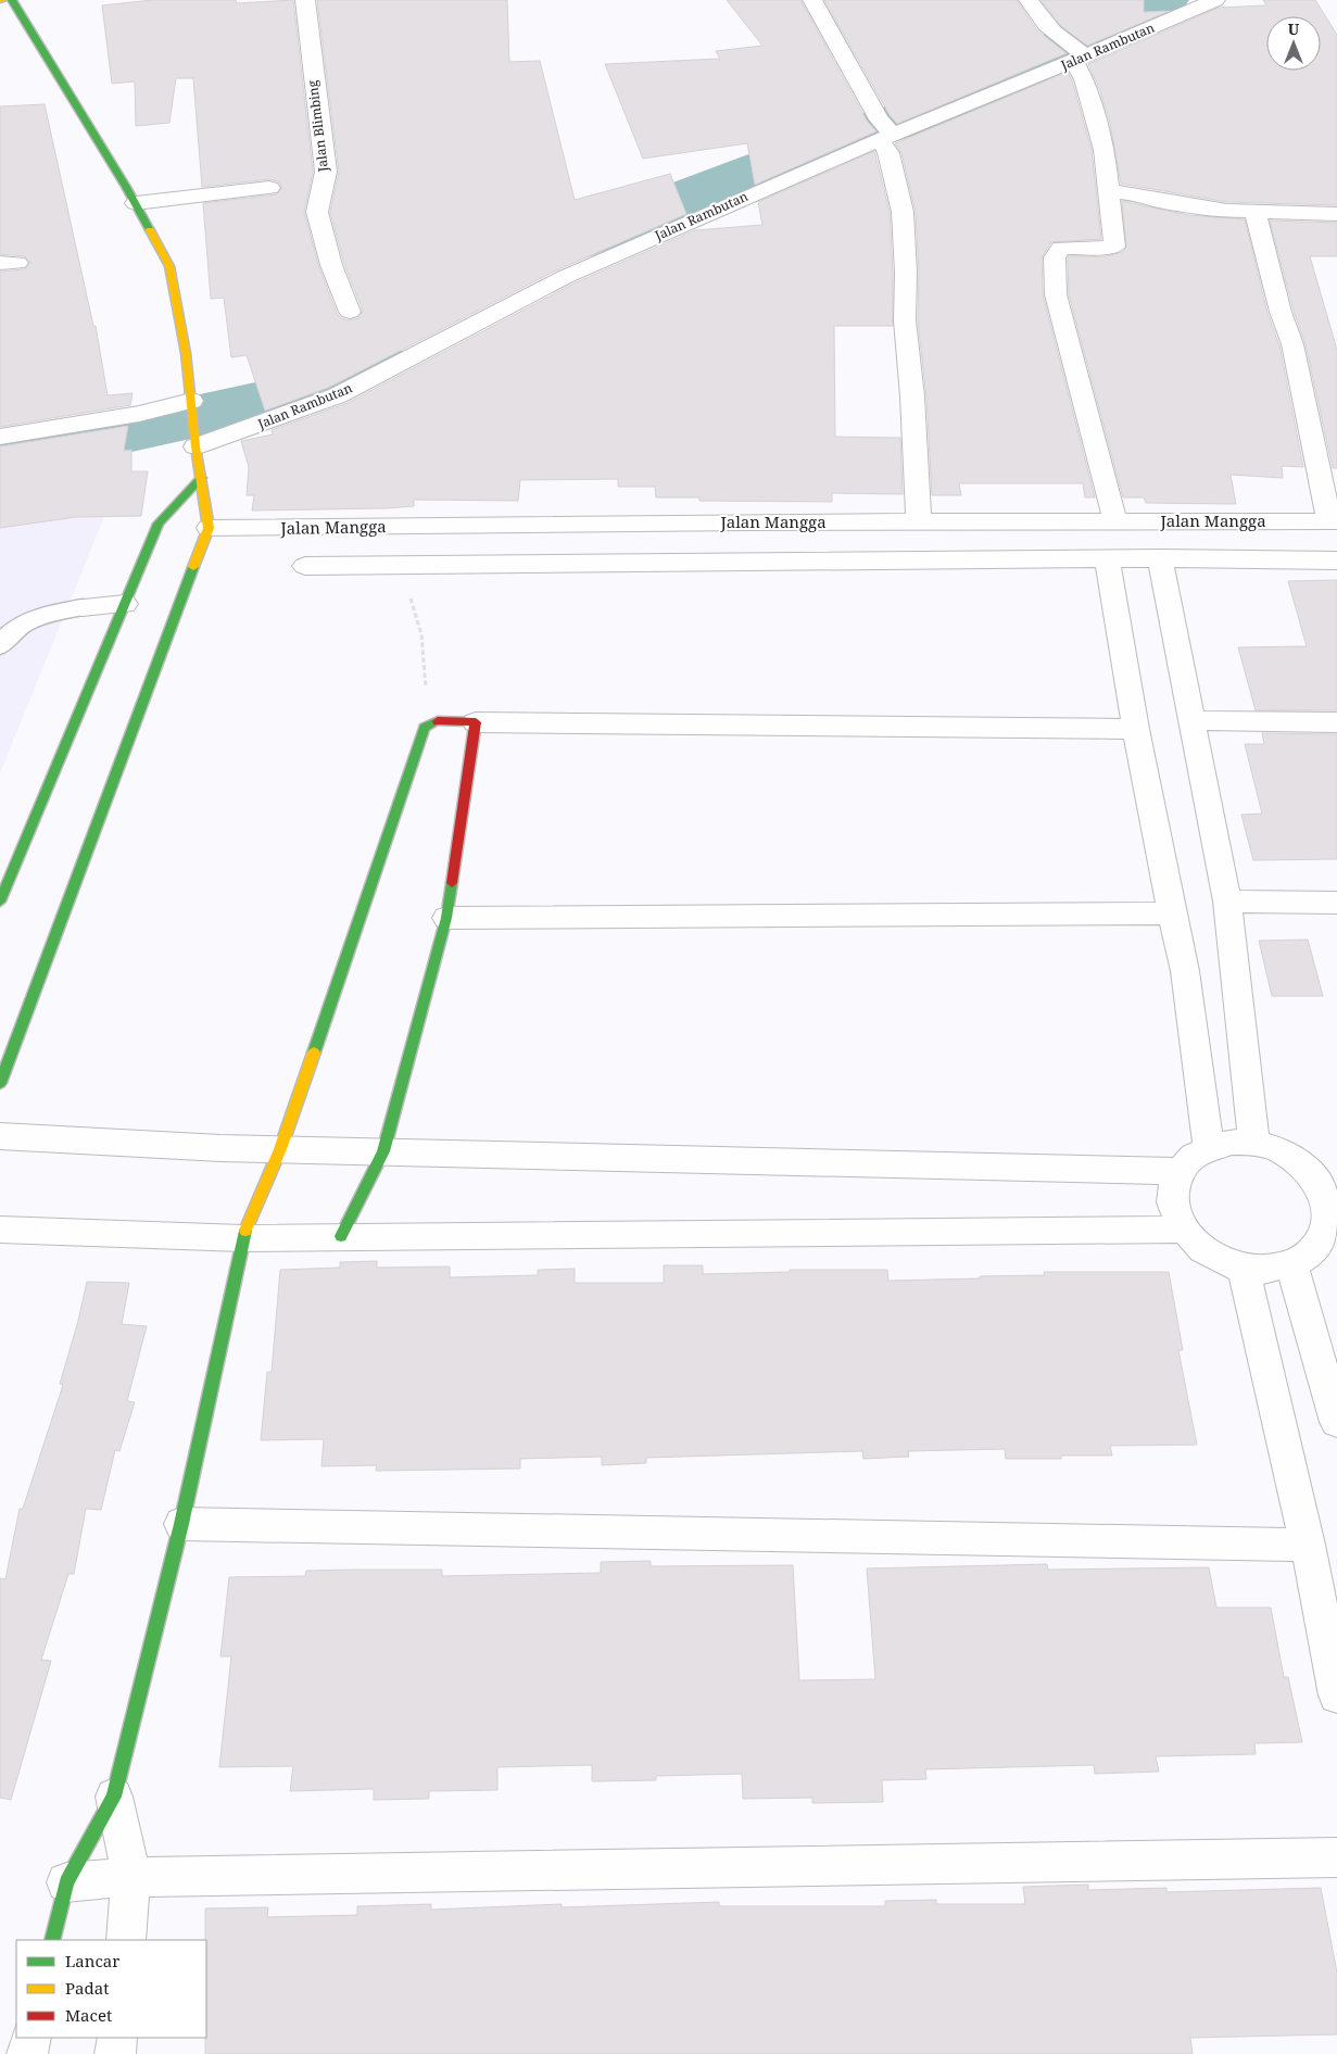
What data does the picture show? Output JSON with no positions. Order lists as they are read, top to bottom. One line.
{"streets":{"street":["Jalan Rambutan","Jalan Blimbing","Jalan Mangga"]},"legend":["Lancar","Padat","Macet"],"north":"top"}
